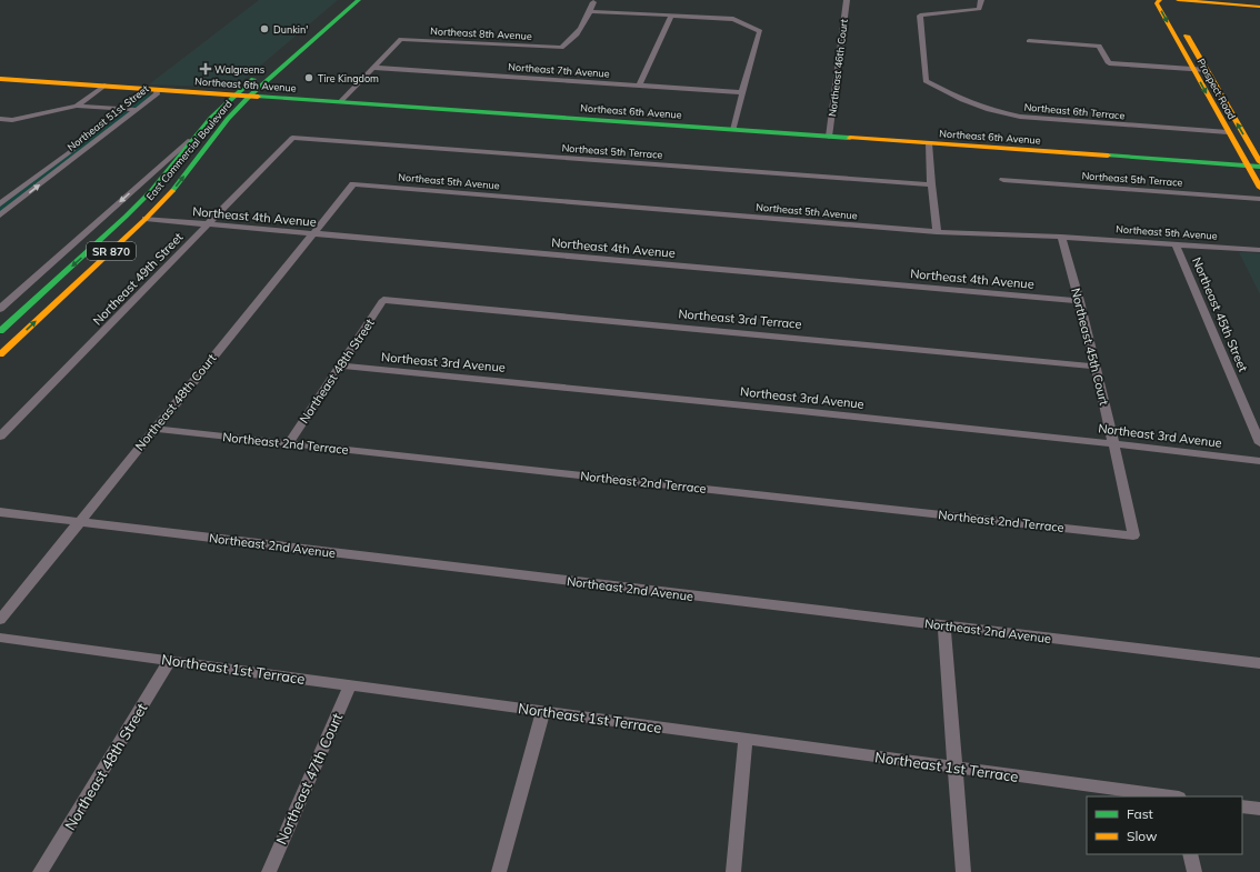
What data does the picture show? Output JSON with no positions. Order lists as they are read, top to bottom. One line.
{"streets":{"main road":["Northeast 6th Avenue","Prospect Road","East Commercial Boulevard","SR 870"],"street":["Northeast 8th Avenue","Northeast 46th Court","Northeast 7th Avenue","Northeast 6th Terrace","Northeast 51st Street","Northeast 5th Terrace","Northeast 5th Avenue","Northeast 4th Avenue","Northeast 49th Street","Northeast 45th Street","Northeast 3rd Terrace","Northeast 45th Court","Northeast 3rd Avenue","Northeast 48th Street","Northeast 48th Court","Northeast 2nd Terrace","Northeast 2nd Avenue","Northeast 1st Terrace","Northeast 47th Court"]},"crossings":[["Northeast 8th Avenue","Northeast 7th Avenue"],["Northeast 46th Court","Northeast 6th Avenue"],["Northeast 6th Avenue","Prospect Road"],["Northeast 6th Avenue","Northeast 51st Street"],["Northeast 6th Avenue","East Commercial Boulevard"],["Prospect Road","Northeast 6th Terrace"],["East Commercial Boulevard","Northeast 4th Avenue"],["Northeast 5th Terrace","Northeast 49th Street"],["Northeast 5th Avenue","Northeast 45th Street"],["Northeast 5th Avenue","Northeast 45th Court"],["Northeast 5th Avenue","Northeast 48th Court"],["Northeast 4th Avenue","Northeast 49th Street"],["Northeast 4th Avenue","Northeast 45th Court"],["Northeast 4th Avenue","Northeast 48th Court"],["Northeast 3rd Terrace","Northeast 45th Court"],["Northeast 3rd Terrace","Northeast 48th Street"],["Northeast 45th Court","Northeast 3rd Avenue"],["Northeast 45th Court","Northeast 2nd Terrace"],["Northeast 3rd Avenue","Northeast 48th Street"],["Northeast 48th Street","Northeast 2nd Terrace"],["Northeast 48th Street","Northeast 1st Terrace"],["Northeast 48th Court","Northeast 2nd Terrace"],["Northeast 48th Court","Northeast 2nd Avenue"],["Northeast 1st Terrace","Northeast 47th Court"]],"places":{"other":["Dunkin'","Tire Kingdom"],"health":["Walgreens"]},"legend":["Fast","Slow"]}
